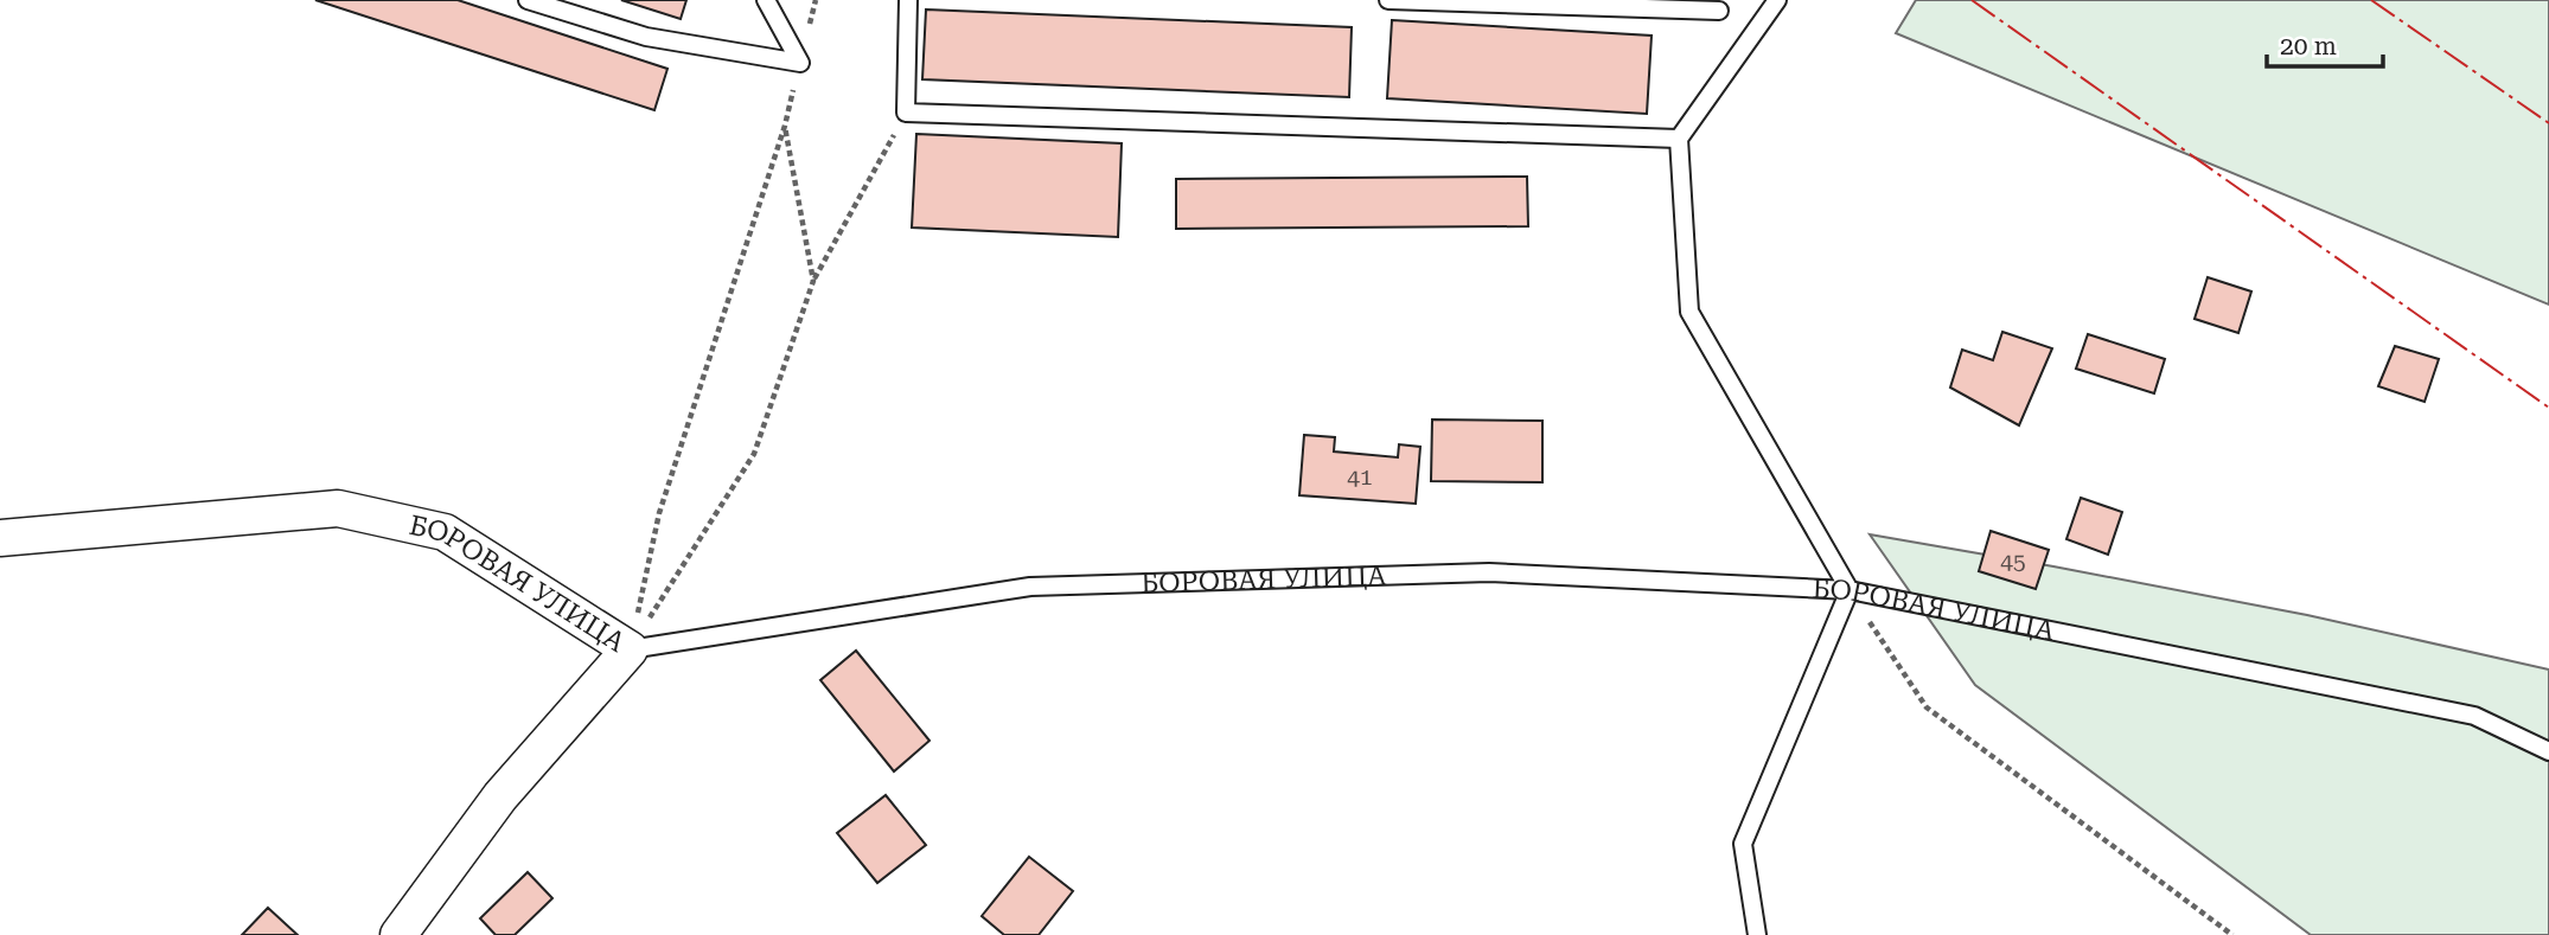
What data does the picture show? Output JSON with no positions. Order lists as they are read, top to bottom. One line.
{"streets":{"street":["БОРОВАЯ УЛИЦА"]},"house_numbers":["41","45"],"scale_bar":"20 m"}
